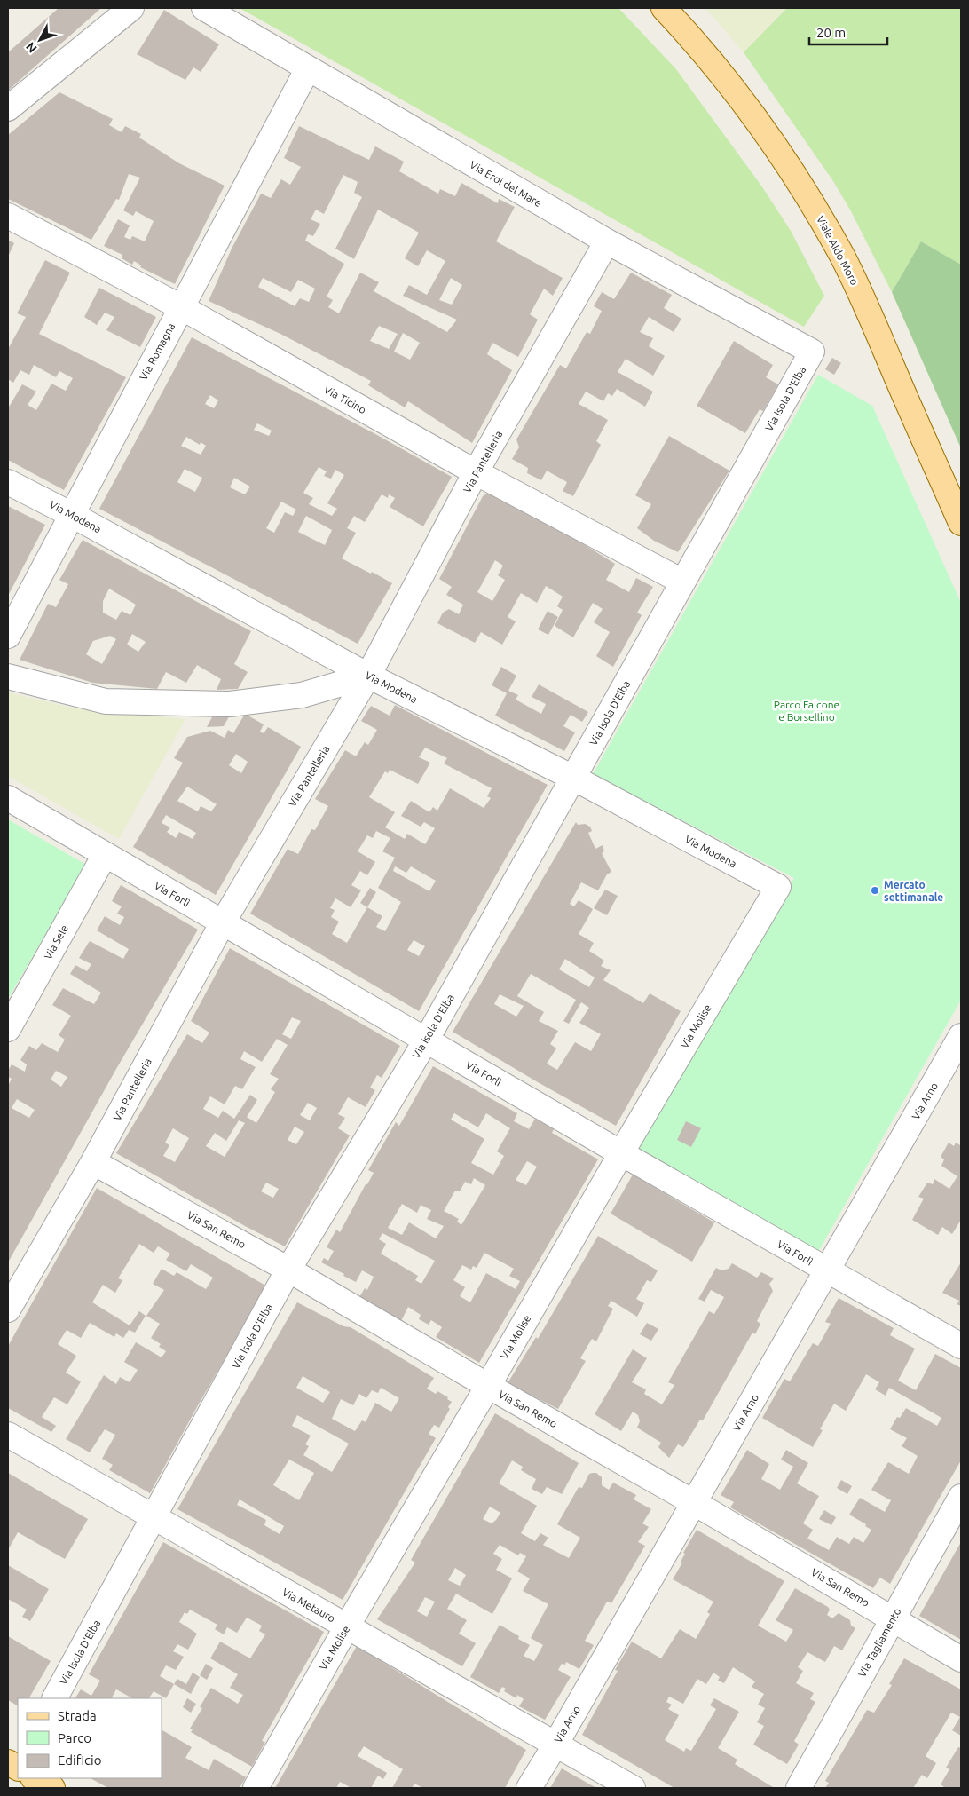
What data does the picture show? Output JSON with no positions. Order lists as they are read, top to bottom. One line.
{"streets":{"main road":["Viale Aldo Moro"],"street":["Via Eroi del Mare","Via Romagna","Via Isola D'Elba","Via Ticino","Via Pantelleria","Via Modena","Via Forlì","Via Sele","Via Molise","Via Arno","Via San Remo","Via Metauro","Via Tagliamento"]},"crossings":[["Via Eroi del Mare","Via Romagna"],["Via Eroi del Mare","Via Isola D'Elba"],["Via Eroi del Mare","Via Pantelleria"],["Via Romagna","Via Ticino"],["Via Romagna","Via Modena"],["Via Isola D'Elba","Via Ticino"],["Via Isola D'Elba","Via Modena"],["Via Isola D'Elba","Via Forlì"],["Via Isola D'Elba","Via San Remo"],["Via Isola D'Elba","Via Metauro"],["Via Ticino","Via Pantelleria"],["Via Pantelleria","Via Modena"],["Via Pantelleria","Via Forlì"],["Via Pantelleria","Via San Remo"],["Via Modena","Via Molise"],["Via Forlì","Via Sele"],["Via Forlì","Via Molise"],["Via Forlì","Via Arno"],["Via Molise","Via San Remo"],["Via Molise","Via Metauro"],["Via Arno","Via San Remo"],["Via Arno","Via Metauro"],["Via San Remo","Via Tagliamento"]],"parks":["Parco Falcone e Borsellino"],"places":["Mercato settimanale"],"legend":["Strada","Parco","Edificio"],"scale_bar":"20 m","north":"bottom left"}
